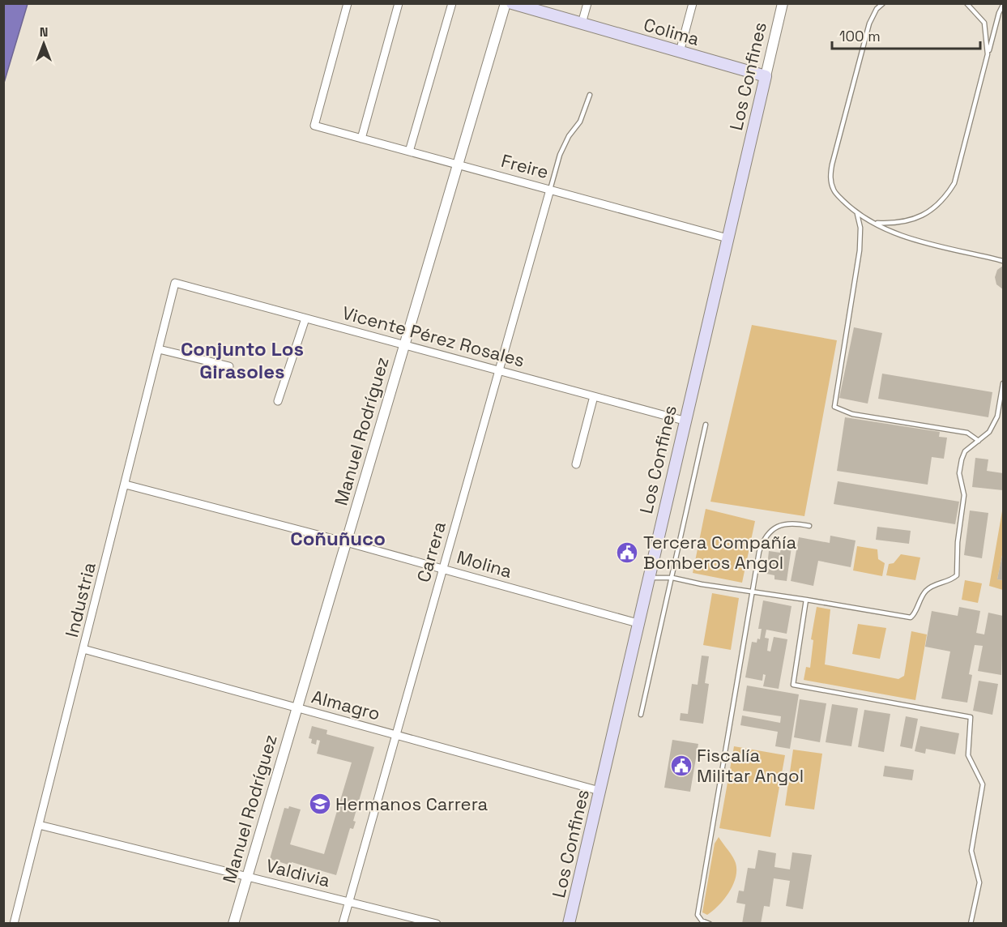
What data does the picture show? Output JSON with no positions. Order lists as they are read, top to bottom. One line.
{"streets":{"main road":["Colima","Los Confines"],"street":["Freire","Vicente Pérez Rosales","Manuel Rodríguez","Carrera","Molina","Industria","Almagro","Valdivia"]},"crossings":[["Colima","Los Confines"],["Los Confines","Freire"],["Los Confines","Vicente Pérez Rosales"],["Los Confines","Molina"],["Los Confines","Almagro"],["Freire","Manuel Rodríguez"],["Freire","Carrera"],["Vicente Pérez Rosales","Manuel Rodríguez"],["Vicente Pérez Rosales","Carrera"],["Vicente Pérez Rosales","Industria"],["Manuel Rodríguez","Molina"],["Manuel Rodríguez","Almagro"],["Manuel Rodríguez","Valdivia"],["Carrera","Molina"],["Carrera","Almagro"],["Carrera","Valdivia"],["Molina","Industria"],["Industria","Almagro"],["Industria","Valdivia"]],"districts":["Conjunto Los Girasoles","Coñuñuco"],"places":{"public building":["Tercera Compañía Bomberos Angol","Fiscalía Militar Angol"],"school or university":["Hermanos Carrera"]},"scale_bar":"100 m","north":"top"}
